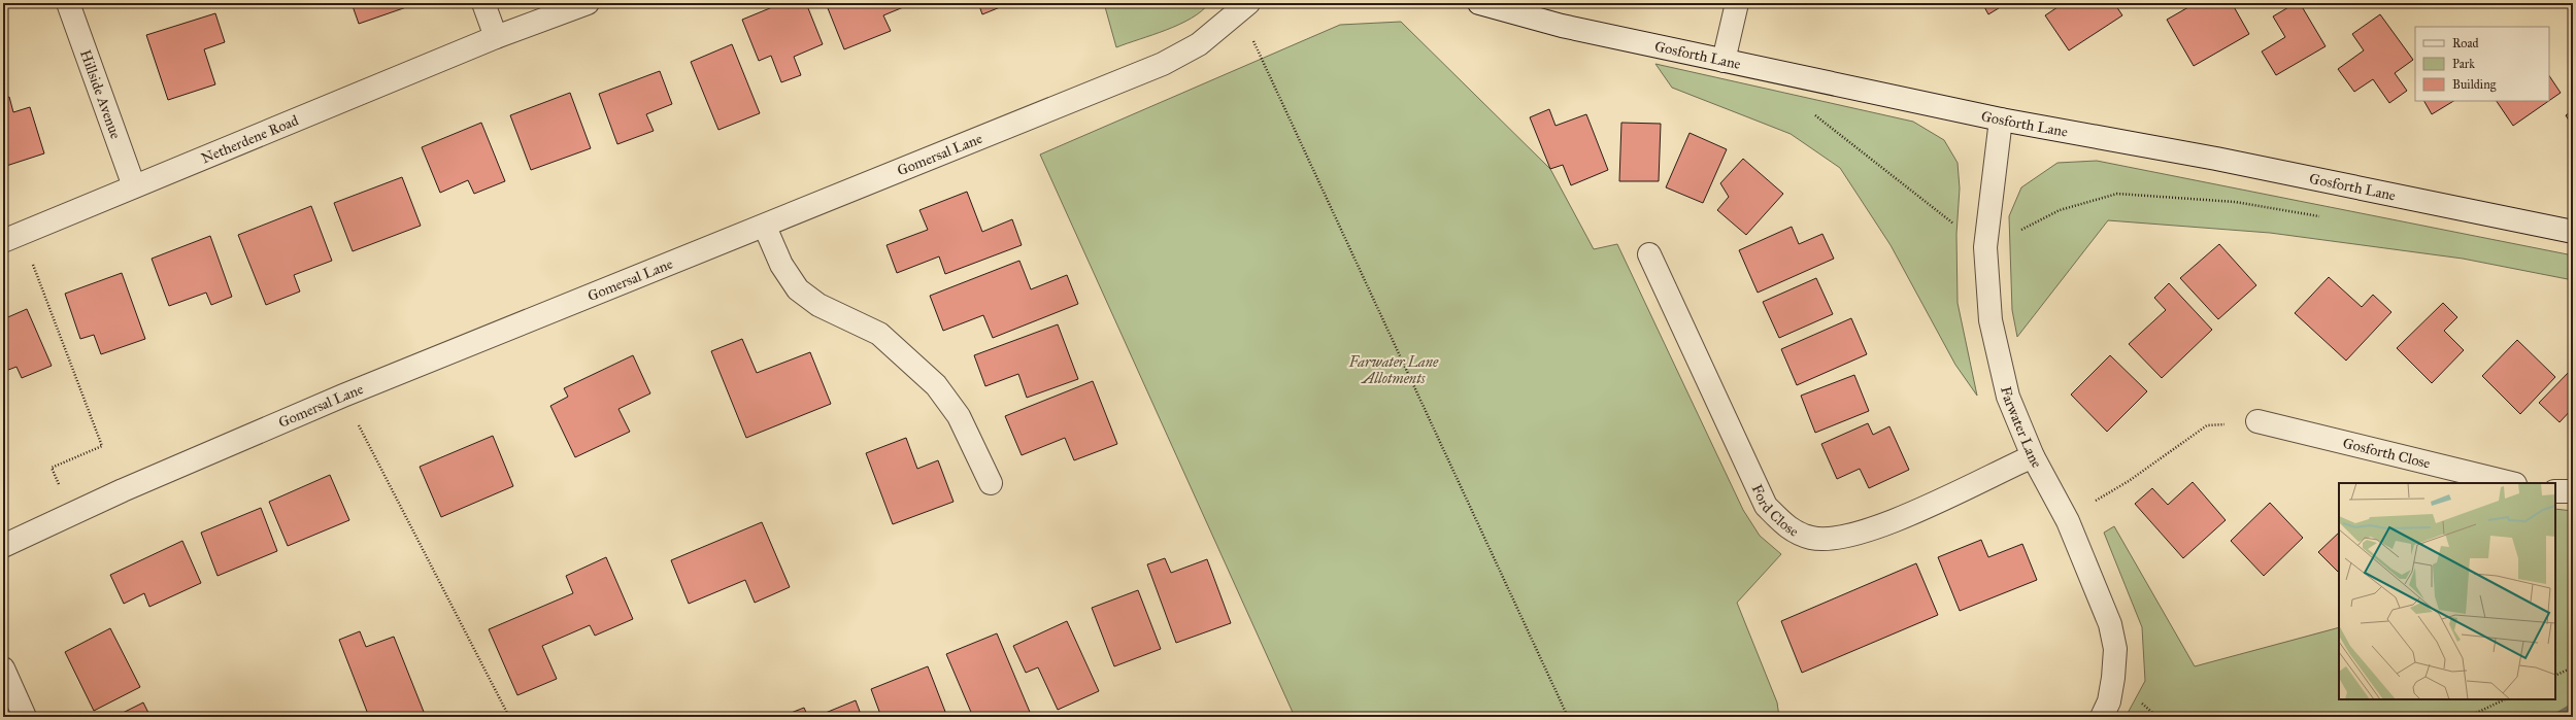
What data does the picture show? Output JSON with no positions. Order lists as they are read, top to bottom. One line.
{"streets":{"street":["Gosforth Lane","Hillside Avenue","Netherdene Road","Gomersal Lane","Farwater Lane","Gosforth Close","Ford Close"]},"crossings":[["Gosforth Lane","Farwater Lane"],["Hillside Avenue","Netherdene Road"],["Farwater Lane","Ford Close"]],"parks":["Farwater Lane Allotments"],"legend":["Road","Park","Building"]}
